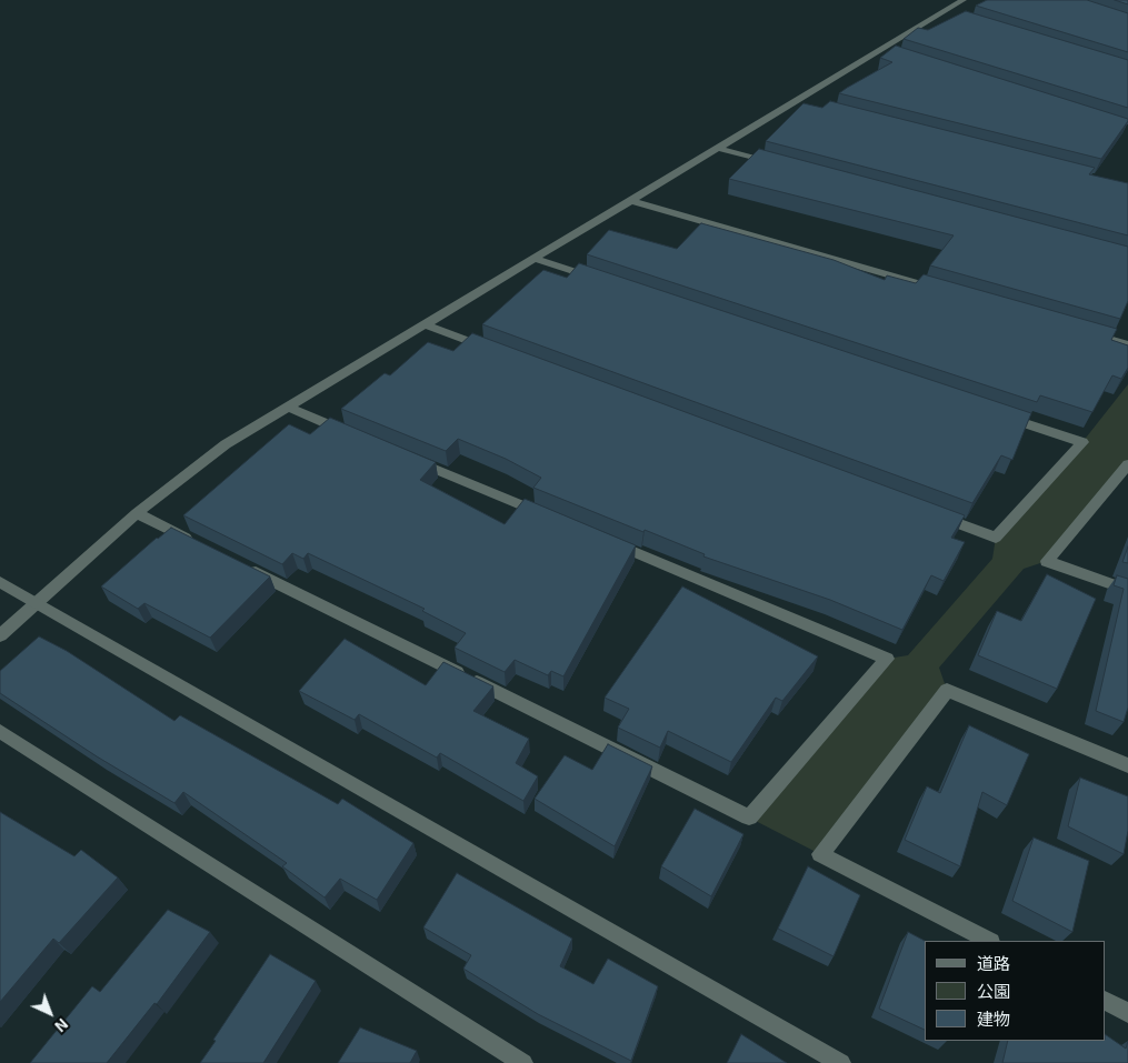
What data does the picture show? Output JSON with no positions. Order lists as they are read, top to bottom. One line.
{"legend":["道路","公園","建物"],"north":"bottom right"}
